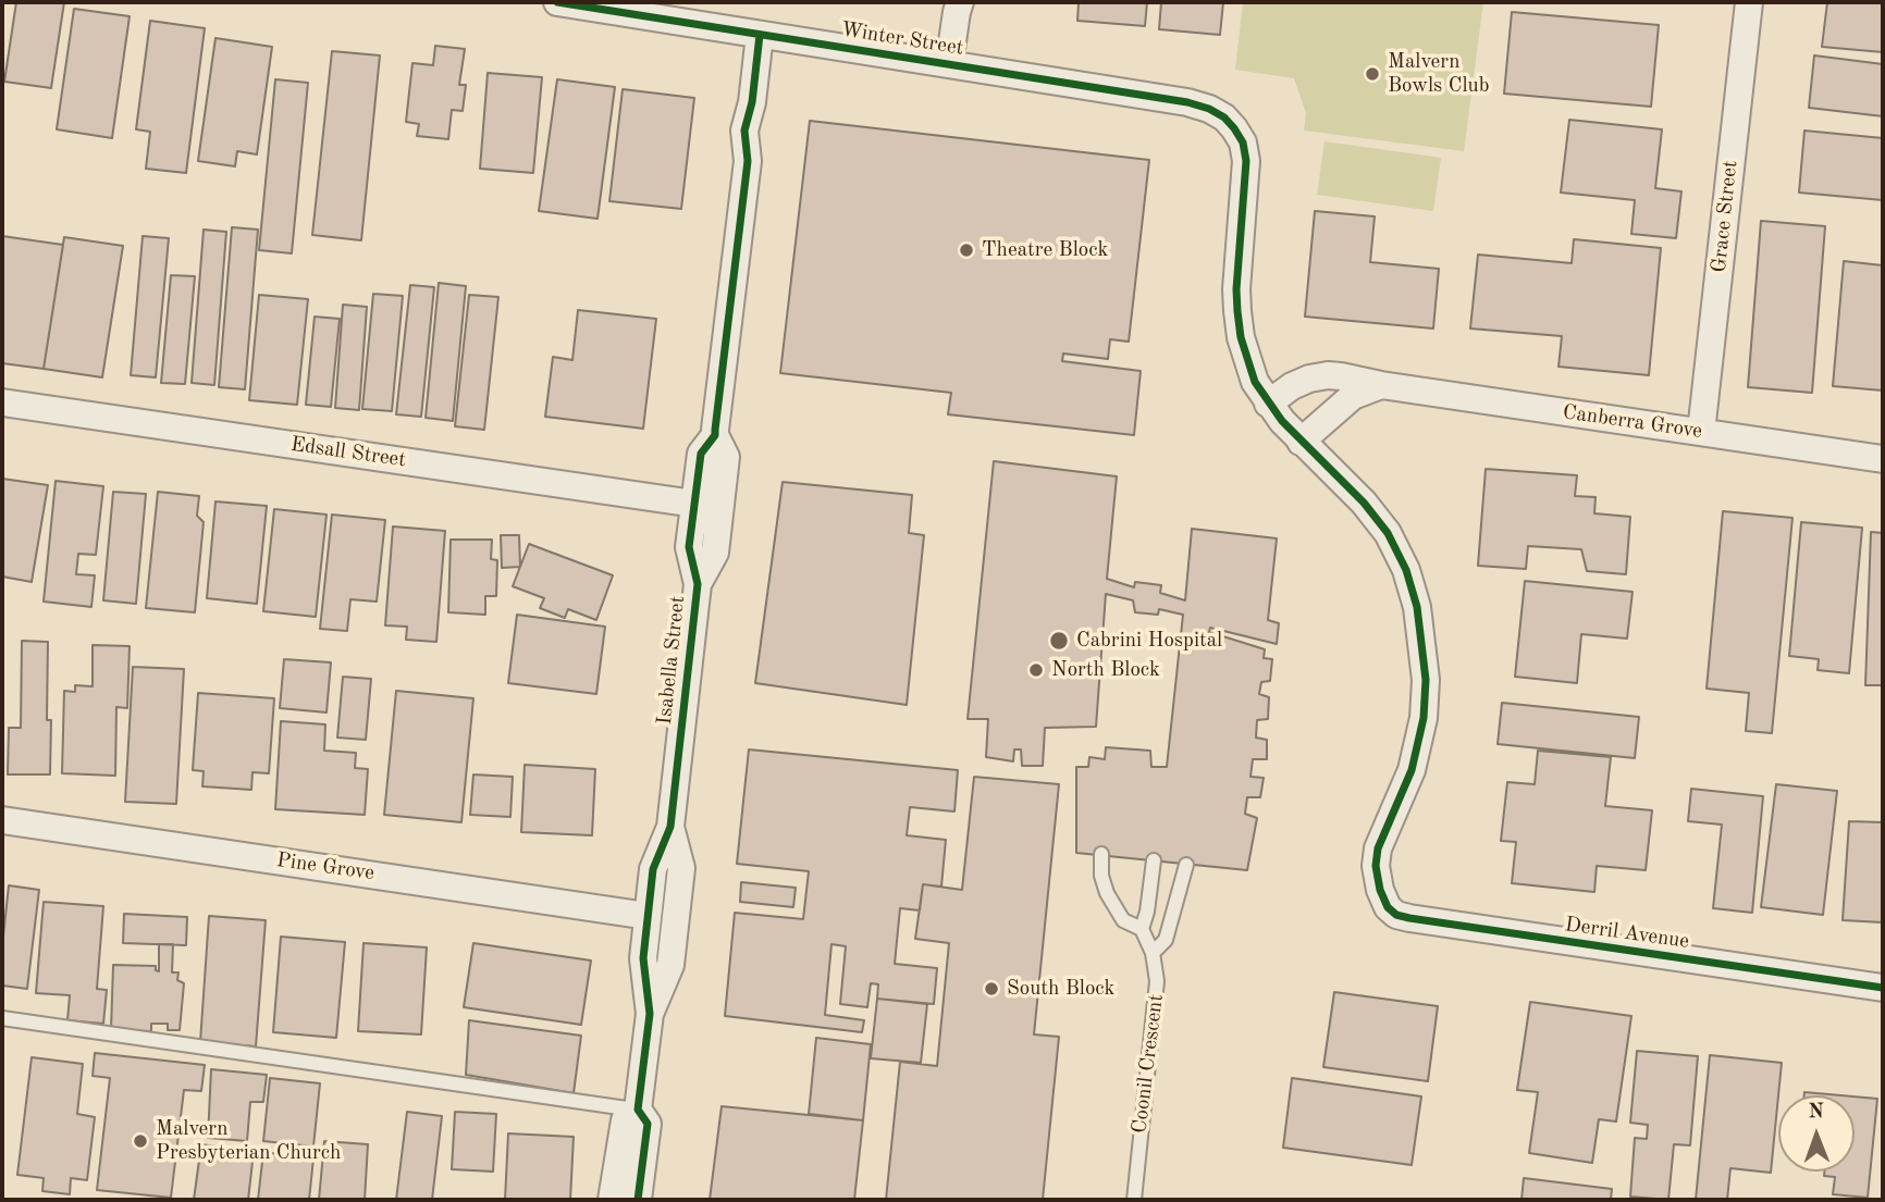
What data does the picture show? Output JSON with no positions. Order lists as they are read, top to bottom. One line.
{"streets":{"street":["Winter Street","Grace Street","Canberra Grove","Edsall Street","Isabella Street","Pine Grove","Derril Avenue"],"lane":["Coonil Crescent"]},"crossings":[["Winter Street","Canberra Grove"],["Winter Street","Isabella Street"],["Grace Street","Canberra Grove"],["Edsall Street","Isabella Street"],["Isabella Street","Pine Grove"]],"places":["Malvern Bowls Club","Theatre Block","Cabrini Hospital","North Block","South Block","Malvern Presbyterian Church"],"north":"top"}
